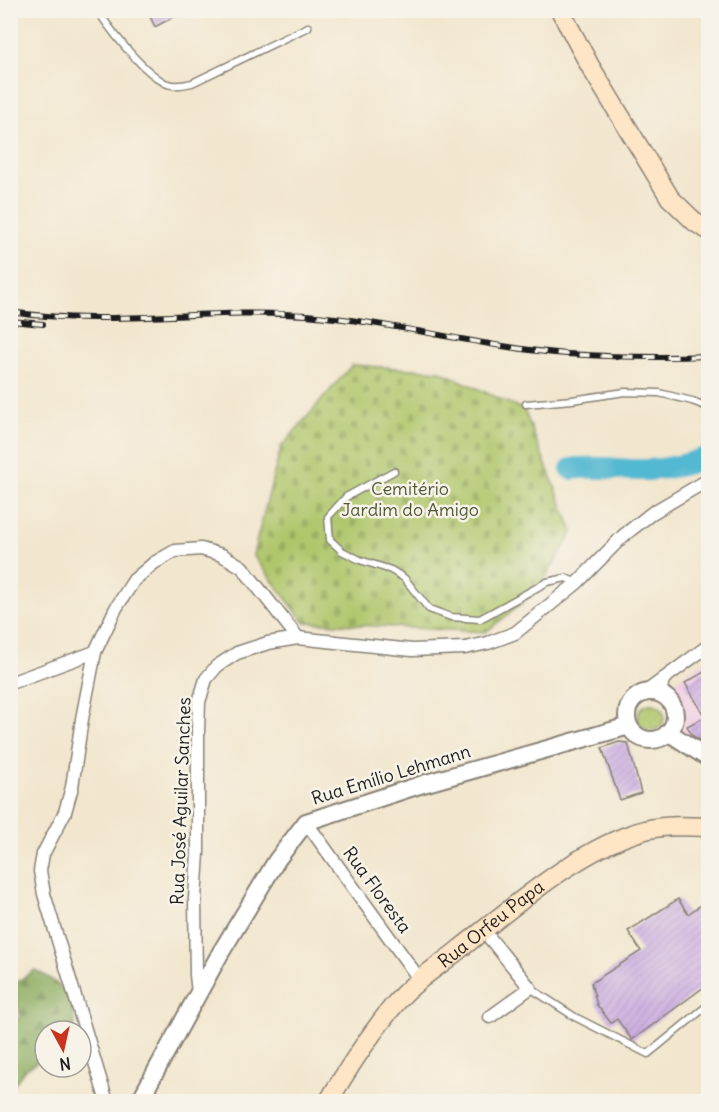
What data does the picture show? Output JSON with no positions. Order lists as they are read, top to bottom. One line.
{"streets":{"main road":["Rua Orfeu Papa"],"street":["Rua Emílio Lehmann","Rua José Aguilar Sanches","Rua Floresta"]},"crossings":[["Rua Emílio Lehmann","Rua José Aguilar Sanches"],["Rua Emílio Lehmann","Rua Floresta"],["Rua Floresta","Rua Orfeu Papa"]],"parks":["Cemitério Jardim do Amigo"],"north":"bottom"}
